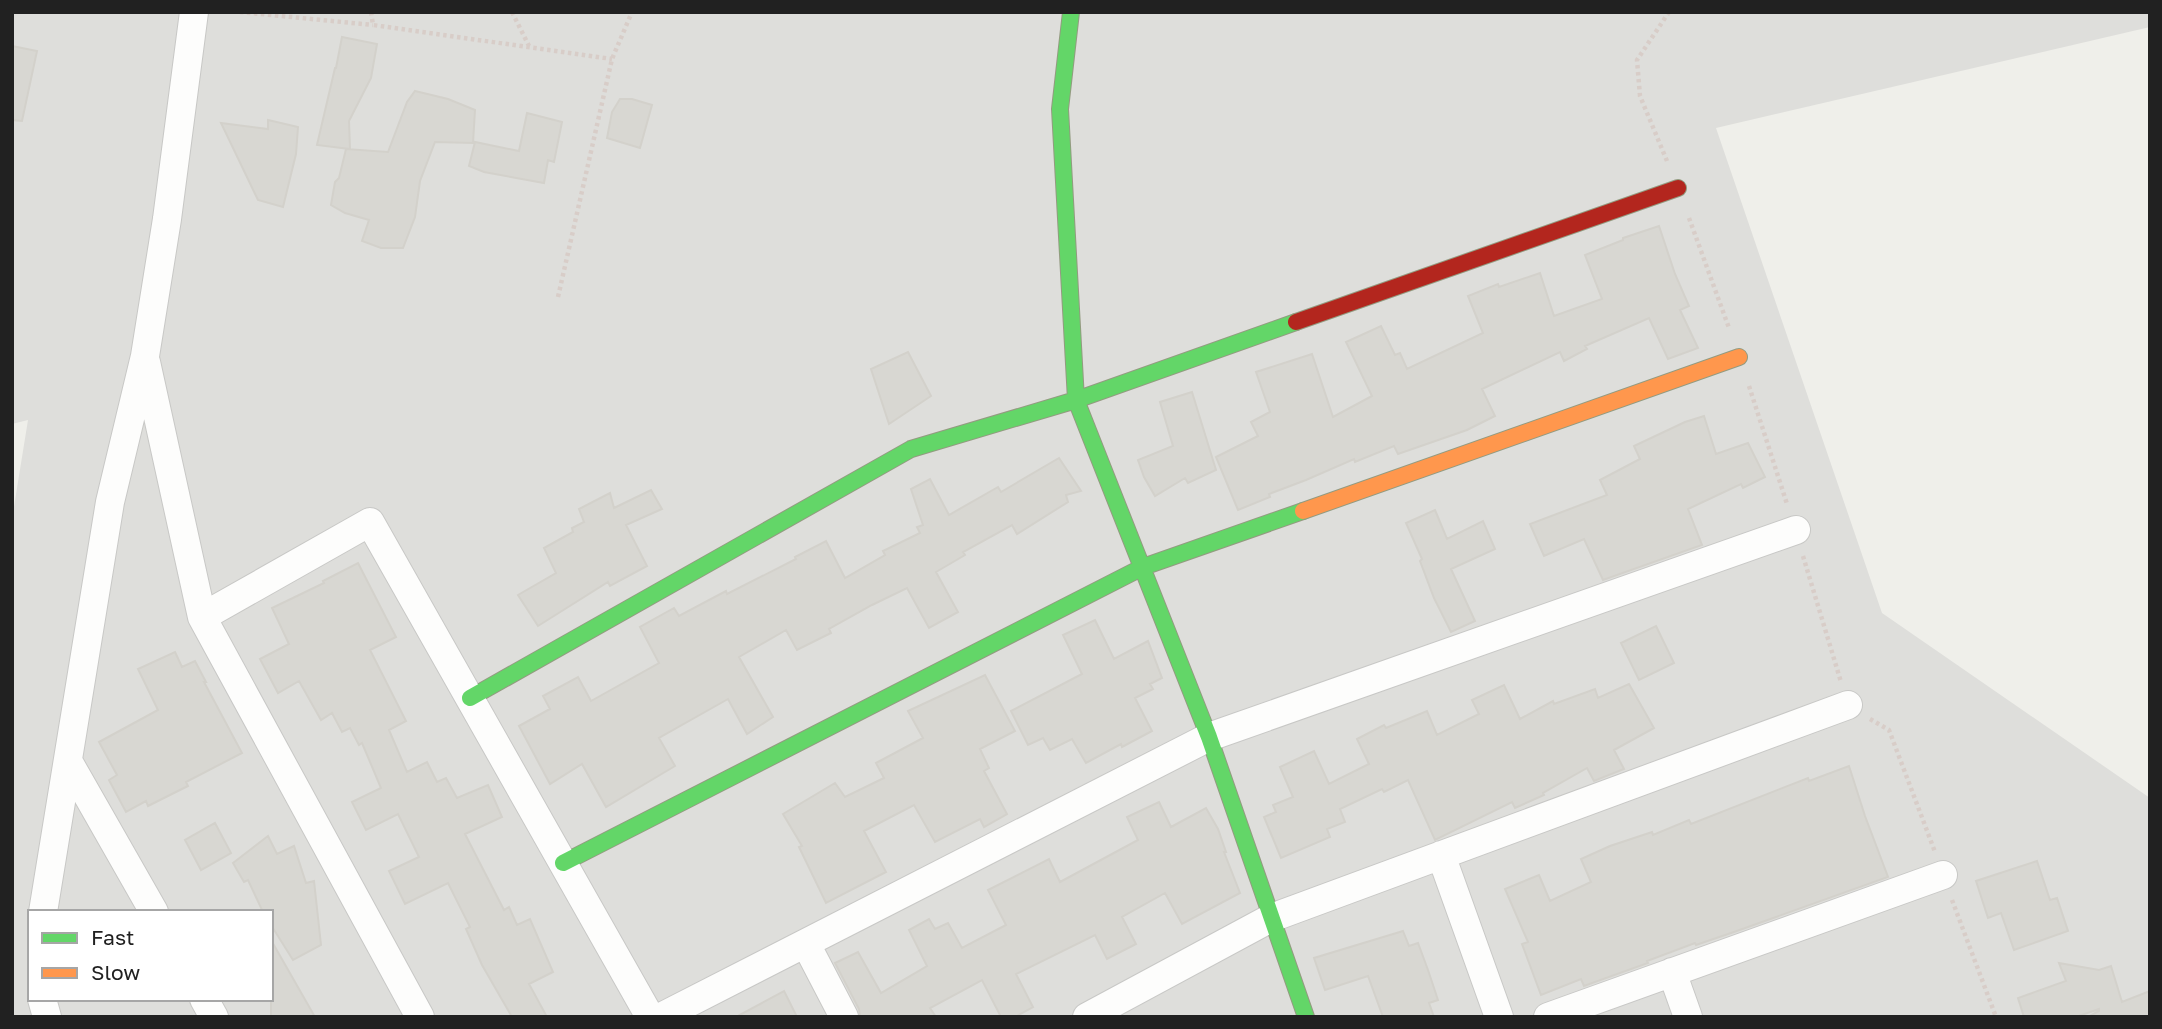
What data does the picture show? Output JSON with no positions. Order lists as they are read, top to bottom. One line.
{"legend":["Fast","Slow"]}
